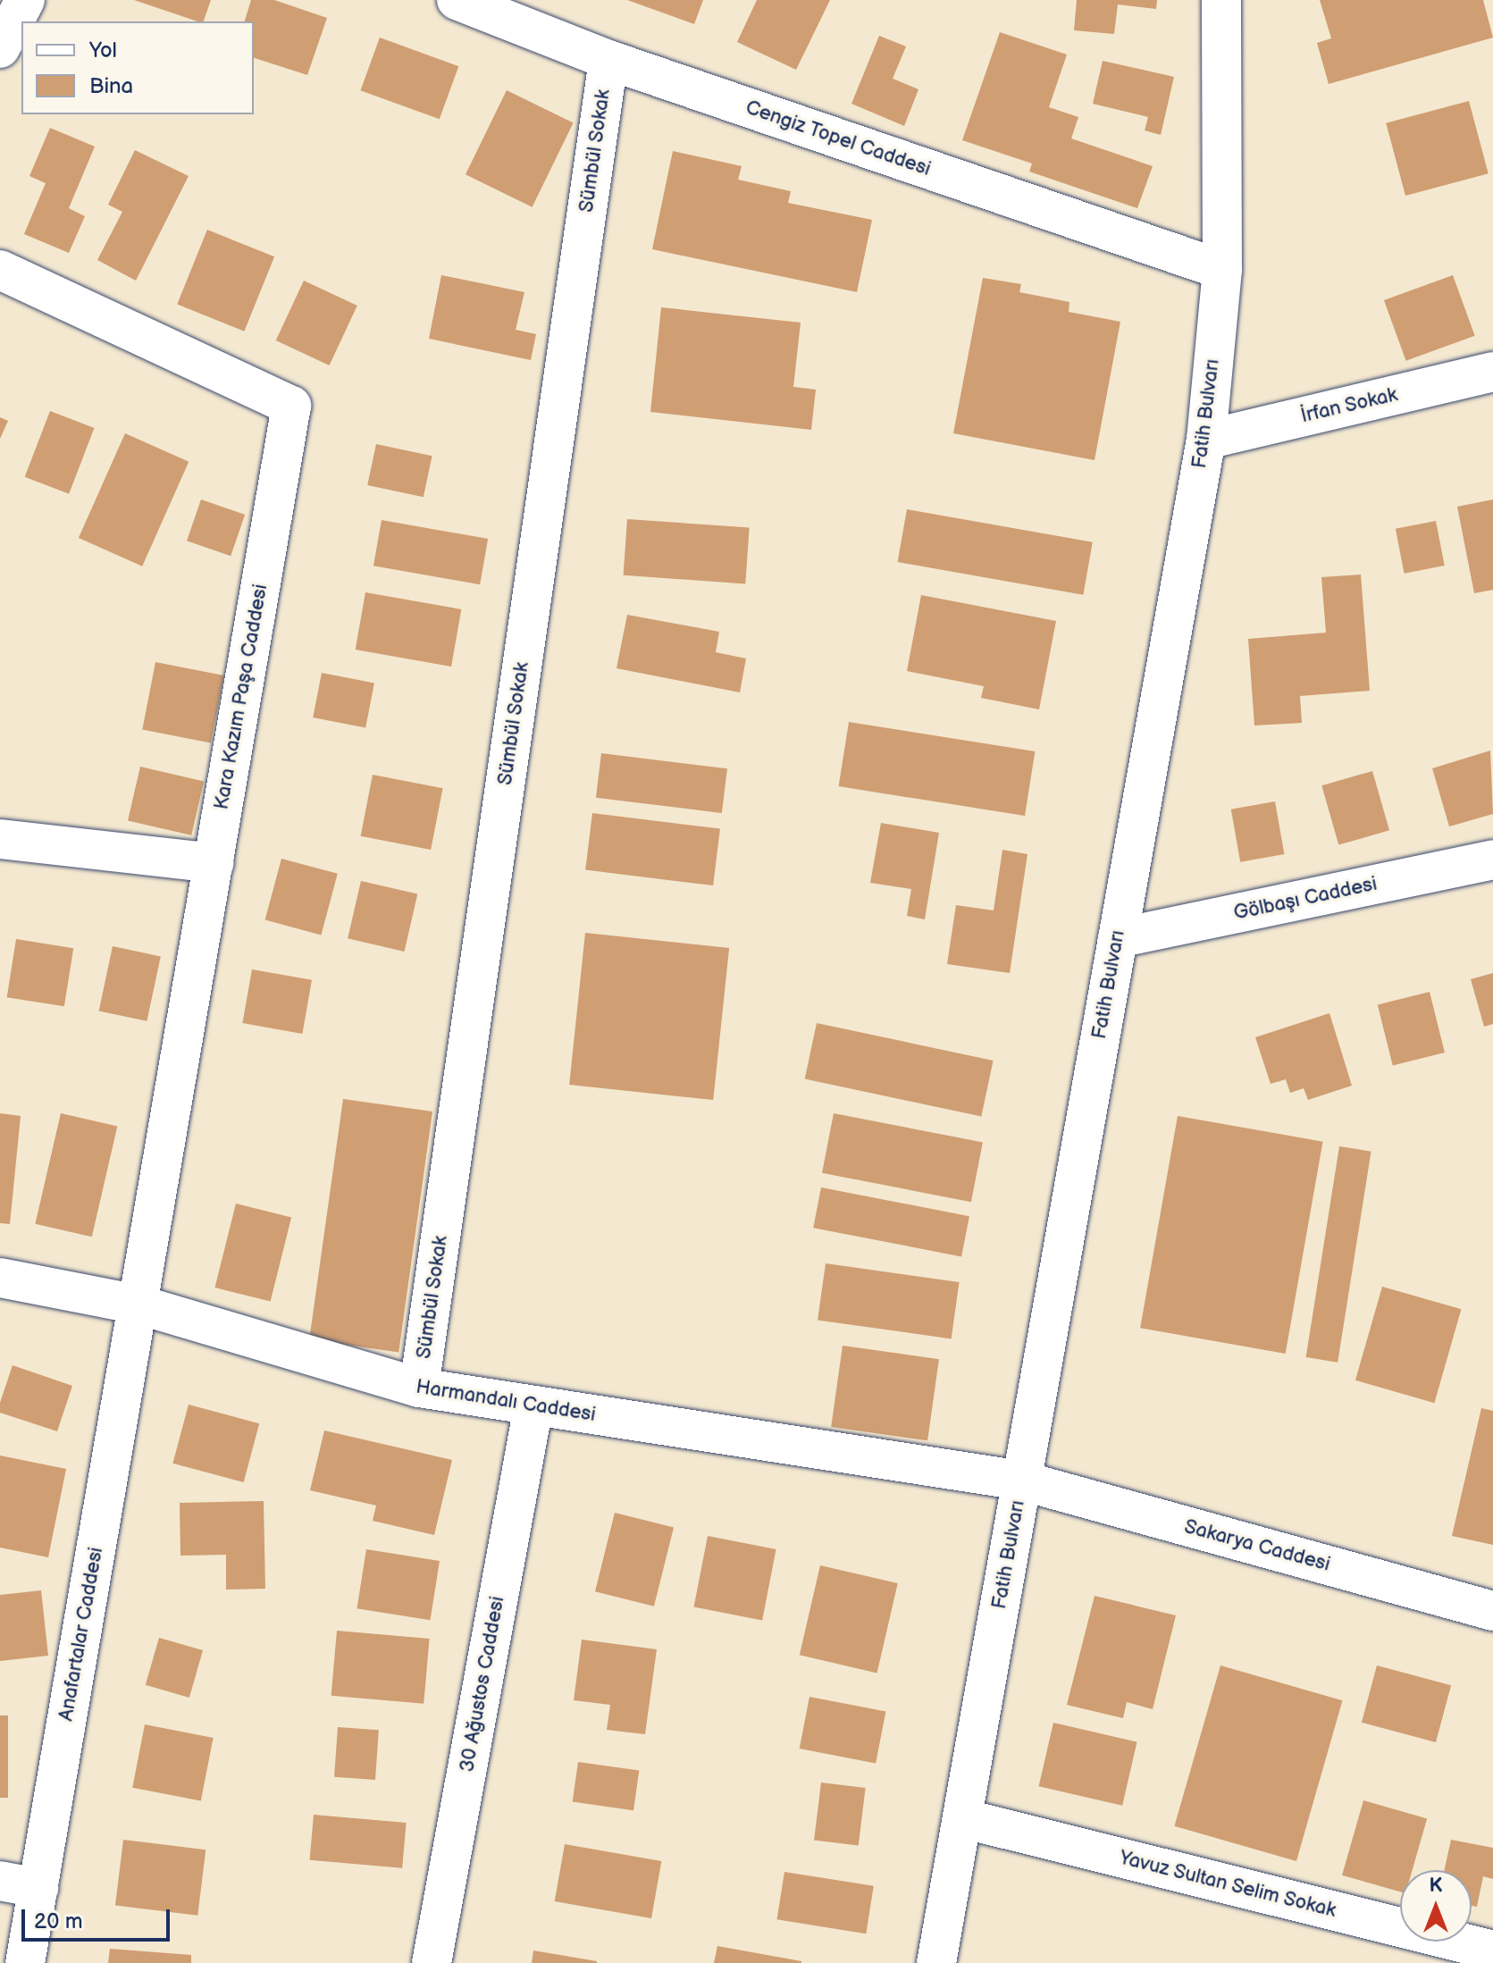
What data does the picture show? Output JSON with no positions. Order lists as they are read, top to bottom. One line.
{"streets":{"street":["Cengiz Topel Caddesi","Sümbül Sokak","İrfan Sokak","Fatih Bulvarı","Kara Kazım Paşa Caddesi","Gölbaşı Caddesi","Harmandalı Caddesi","Sakarya Caddesi","Anafartalar Caddesi","30 Ağustos Caddesi","Yavuz Sultan Selim Sokak"]},"crossings":[["Cengiz Topel Caddesi","Sümbül Sokak"],["Cengiz Topel Caddesi","Fatih Bulvarı"],["Sümbül Sokak","Harmandalı Caddesi"],["İrfan Sokak","Fatih Bulvarı"],["Fatih Bulvarı","Gölbaşı Caddesi"],["Fatih Bulvarı","Harmandalı Caddesi"],["Fatih Bulvarı","Sakarya Caddesi"],["Fatih Bulvarı","Yavuz Sultan Selim Sokak"],["Kara Kazım Paşa Caddesi","Harmandalı Caddesi"],["Kara Kazım Paşa Caddesi","Anafartalar Caddesi"],["Harmandalı Caddesi","Sakarya Caddesi"],["Harmandalı Caddesi","Anafartalar Caddesi"],["Harmandalı Caddesi","30 Ağustos Caddesi"]],"legend":["Yol","Bina"],"scale_bar":"20 m","north":"top"}
